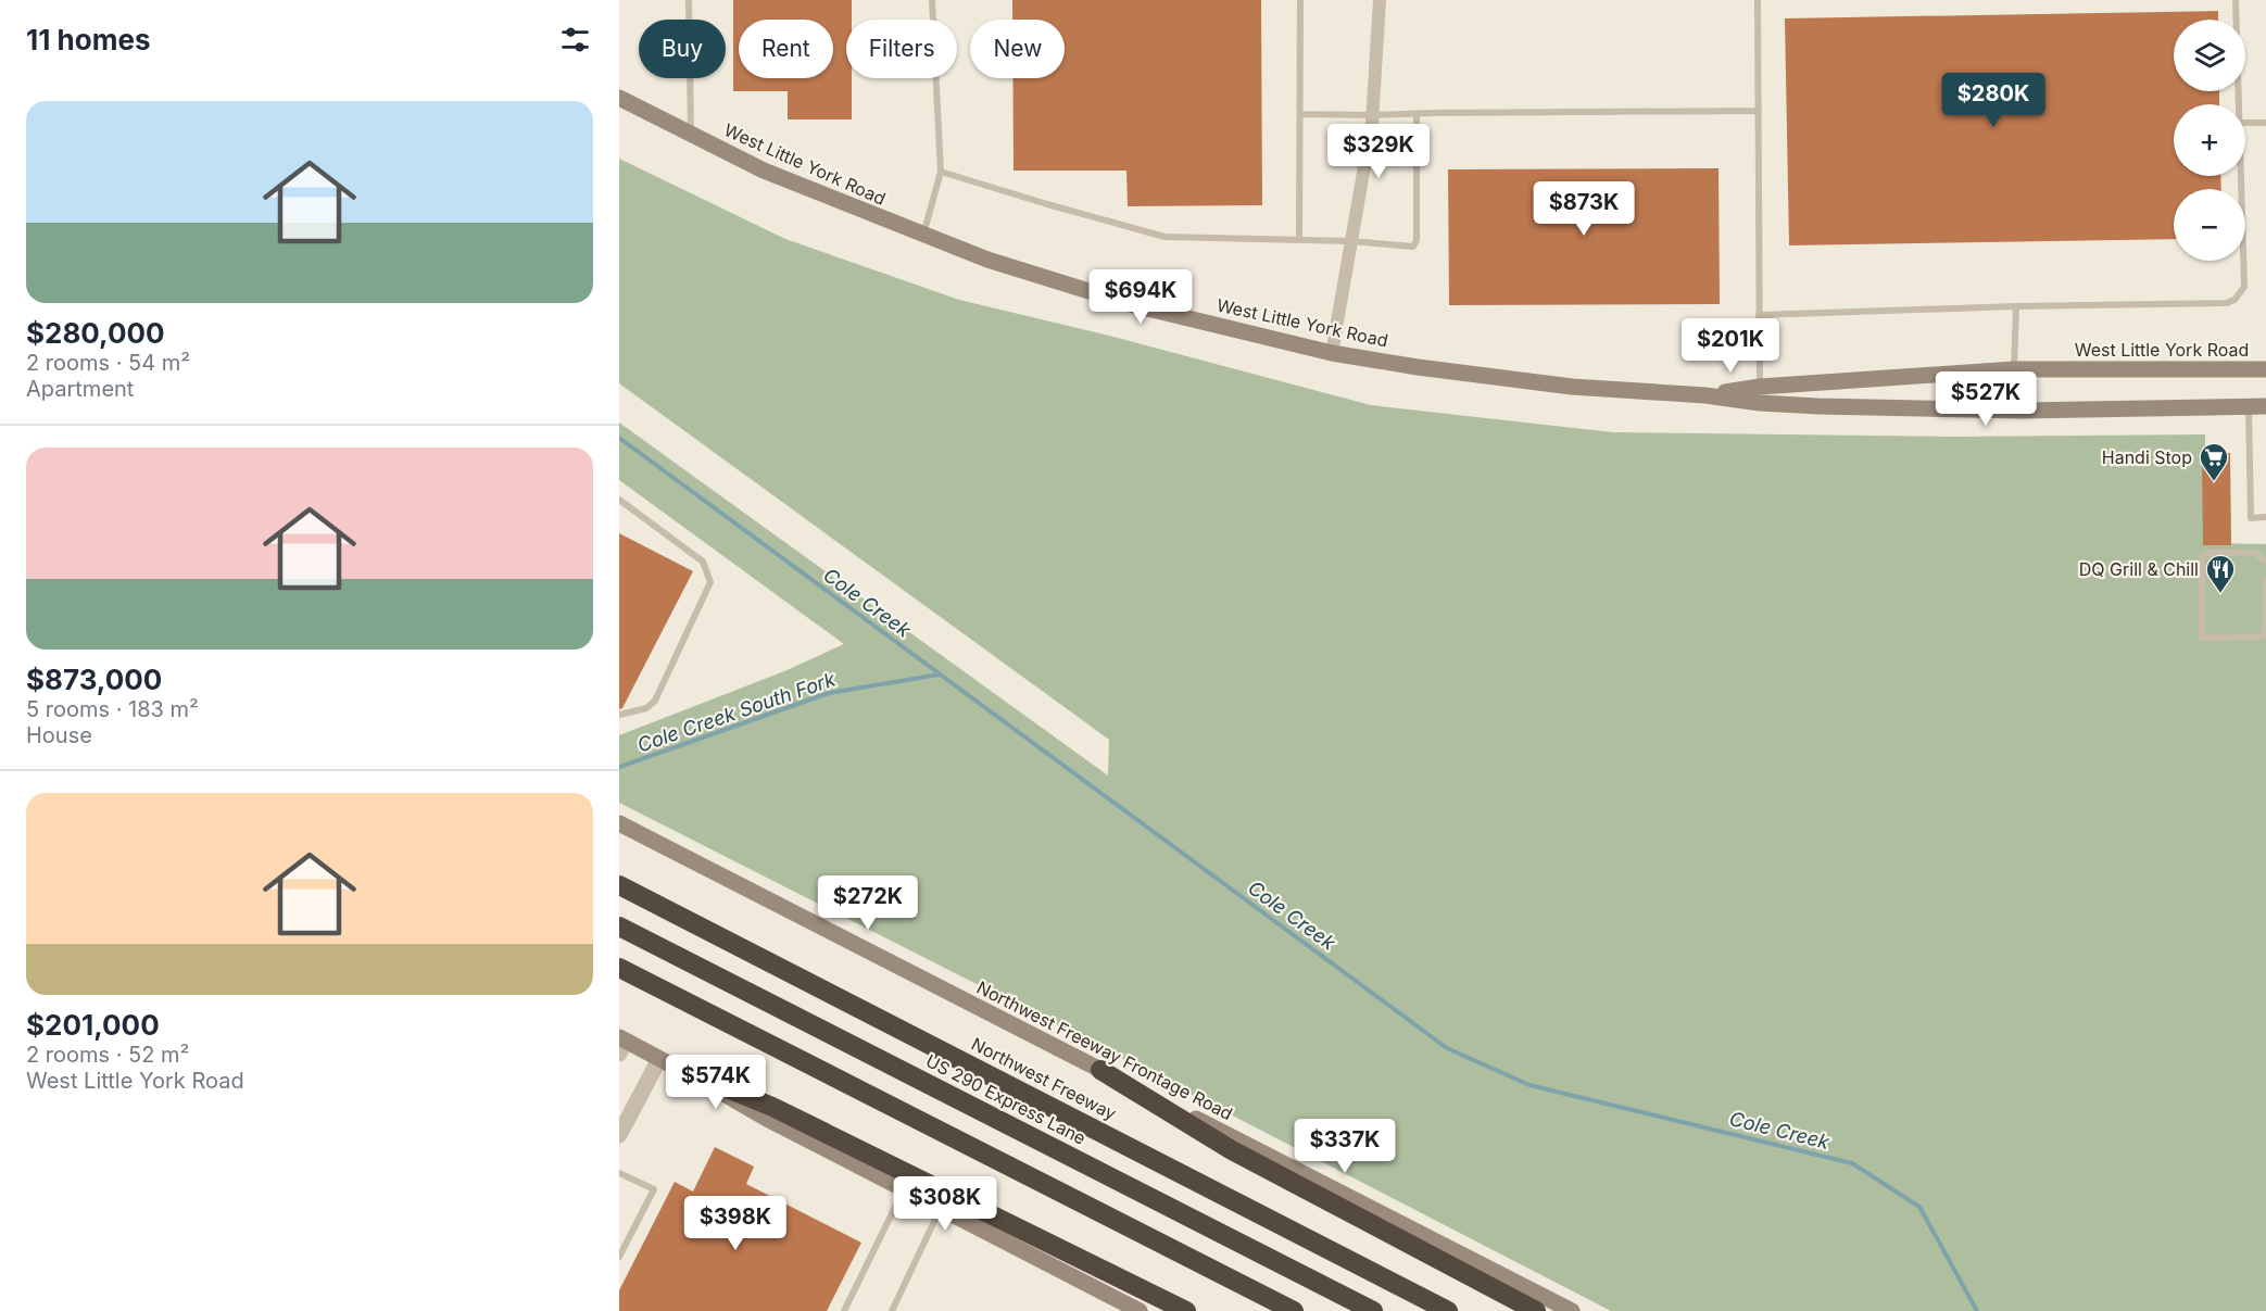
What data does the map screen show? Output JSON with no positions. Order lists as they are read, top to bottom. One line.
{"streets":{"highway":["Northwest Freeway","US 290 Express Lane"],"main road":["West Little York Road","Northwest Freeway Frontage Road"]},"water":["Cole Creek","Cole Creek South Fork"],"places":{"supermarket":["Handi Stop"],"restaurant":["DQ Grill & Chill"]},"page":{"heading":"11 homes","map_buttons":["+","−"],"chip":["Buy","Rent","Filters","New"],"price":["$280K","$329K","$873K","$694K","$201K","$527K","$272K","$574K","$337K","$308K","$398K"],"list":[{"name":"$280,000","note":"2 rooms · 54 m² · Apartment"},{"name":"$873,000","note":"5 rooms · 183 m² · House"},{"name":"$201,000","note":"2 rooms · 52 m² · West Little York Road"}]}}
